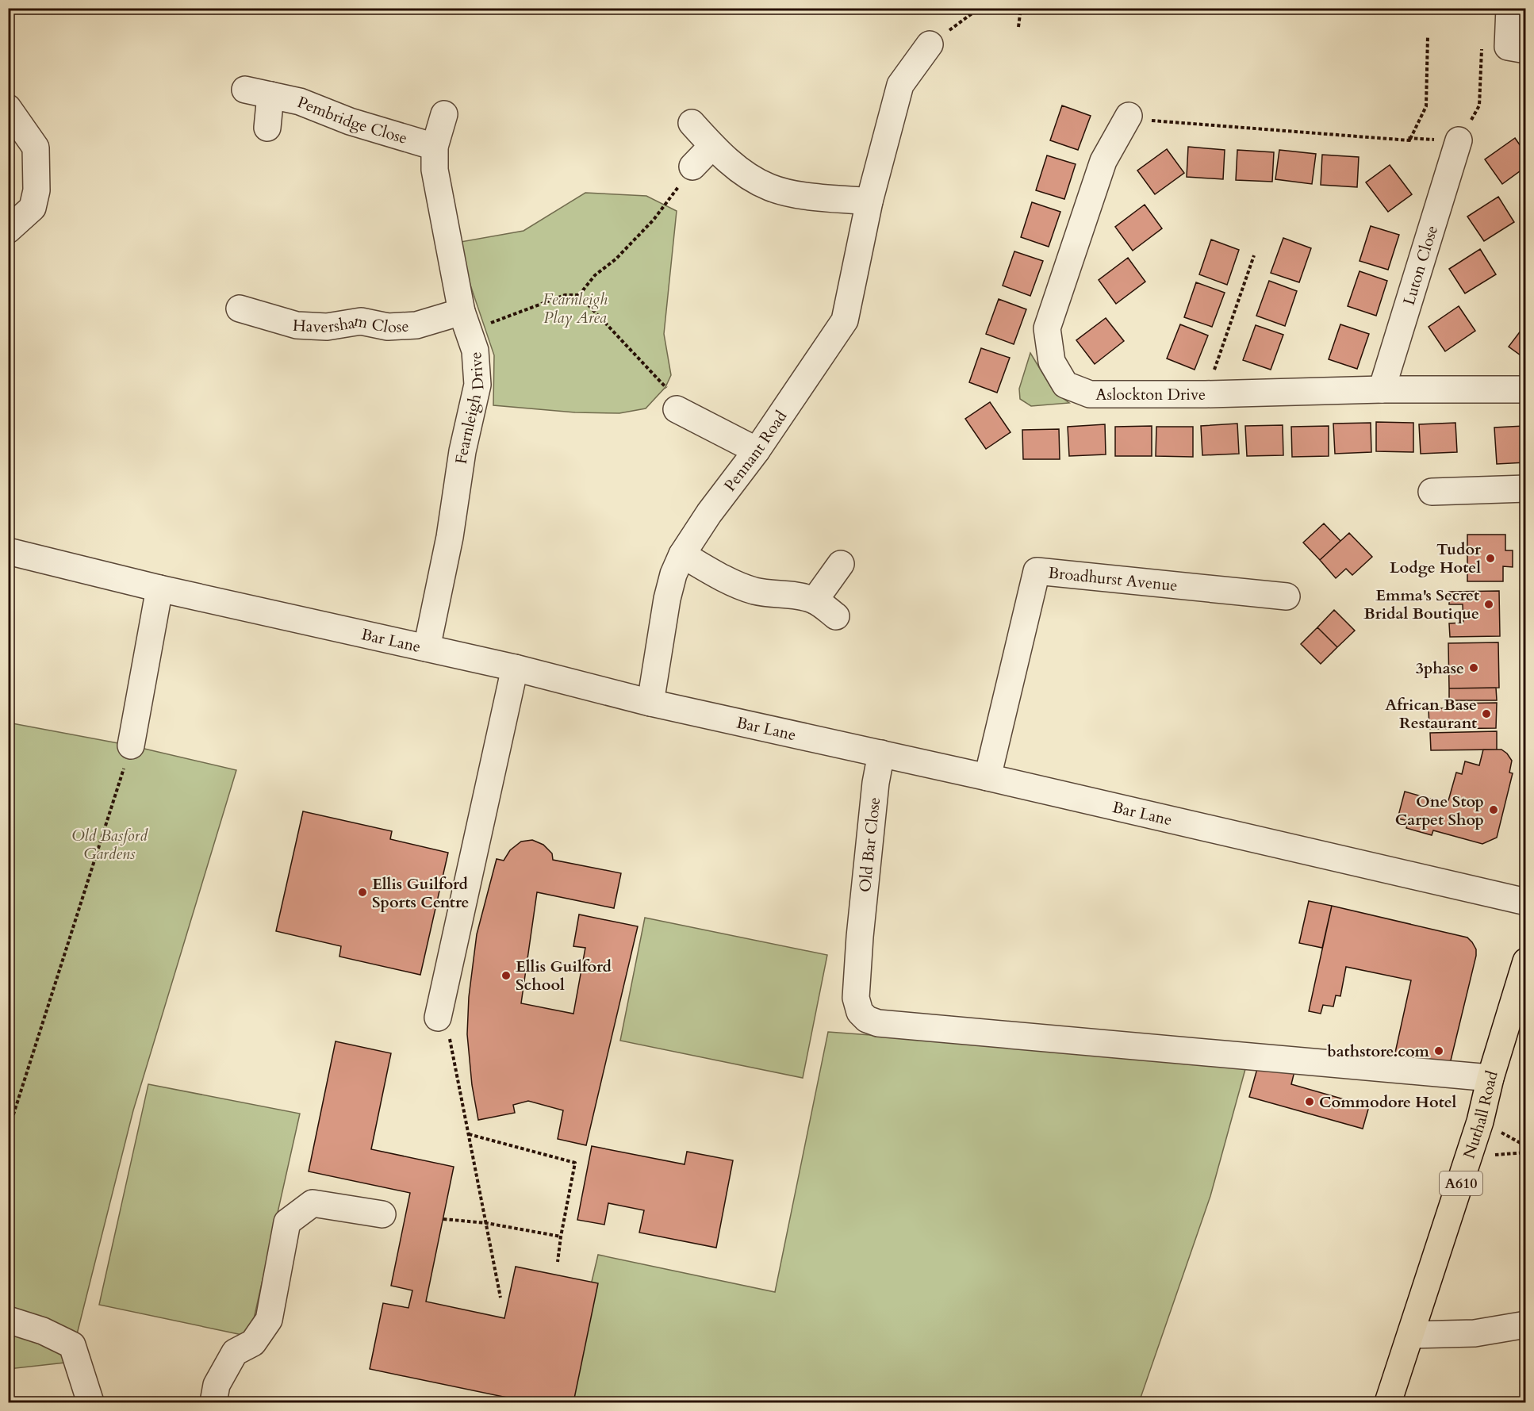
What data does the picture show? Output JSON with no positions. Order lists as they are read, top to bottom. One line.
{"streets":{"highway":["Nuthall Road","A610"],"street":["Pembridge Close","Luton Close","Haversham Close","Aslockton Drive","Fearnleigh Drive","Pennant Road","Broadhurst Avenue","Bar Lane","Old Bar Close"]},"crossings":[["Pembridge Close","Fearnleigh Drive"],["Luton Close","Aslockton Drive"],["Haversham Close","Fearnleigh Drive"],["Fearnleigh Drive","Bar Lane"],["Pennant Road","Bar Lane"],["Broadhurst Avenue","Bar Lane"],["Bar Lane","Old Bar Close"],["Old Bar Close","Nuthall Road"]],"parks":["Fearnleigh Play Area","Old Basford Gardens"],"places":["Tudor Lodge Hotel","Emma's Secret Bridal Boutique","3phase","African Base Restaurant","One Stop Carpet Shop","Ellis Guilford Sports Centre","Ellis Guilford School","bathstore.com","Commodore Hotel"]}
